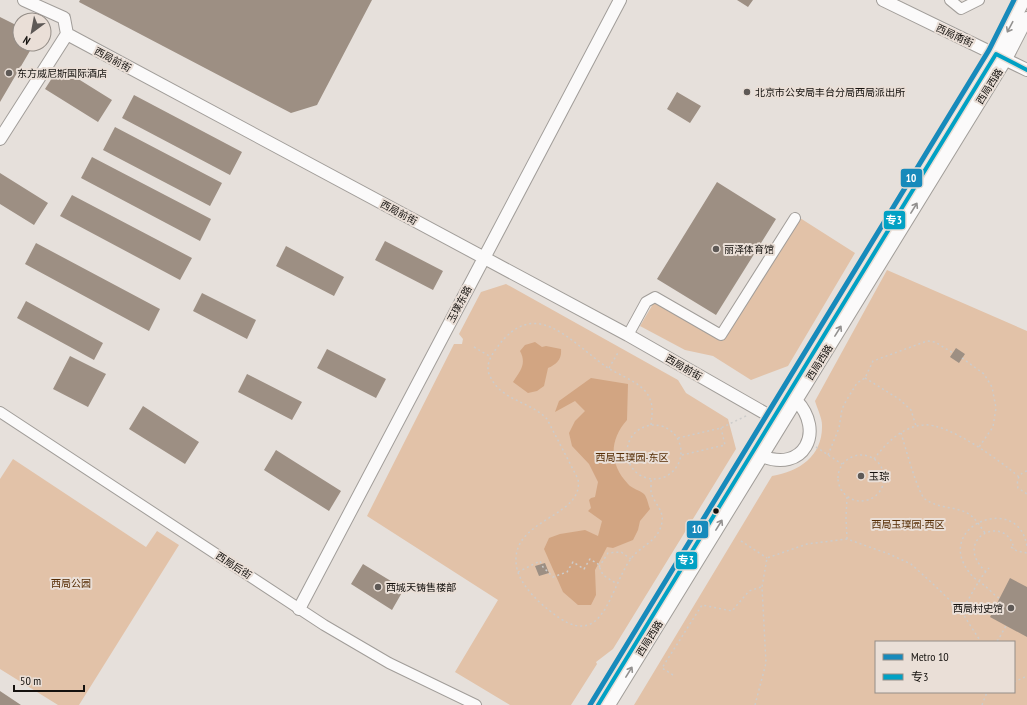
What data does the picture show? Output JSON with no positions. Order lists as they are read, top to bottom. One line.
{"streets":{"street":["西局南街","西局前街","西局西路","玉璞东路","西局后街"]},"crossings":[["西局南街","西局西路"],["西局前街","西局西路"],["西局前街","玉璞东路"],["玉璞东路","西局后街"]],"parks":["西局玉璞园-东区","西局玉璞园-西区","西局公园"],"places":["东方威尼斯国际酒店","北京市公安局丰台分局西局派出所","丽泽体育馆","玉琮","西城天铸售楼部","西局村史馆"],"lines":["metro line 10","transit line 专3"],"legend":["Metro 10","专3"],"scale_bar":"50 m","north":"bottom left"}
